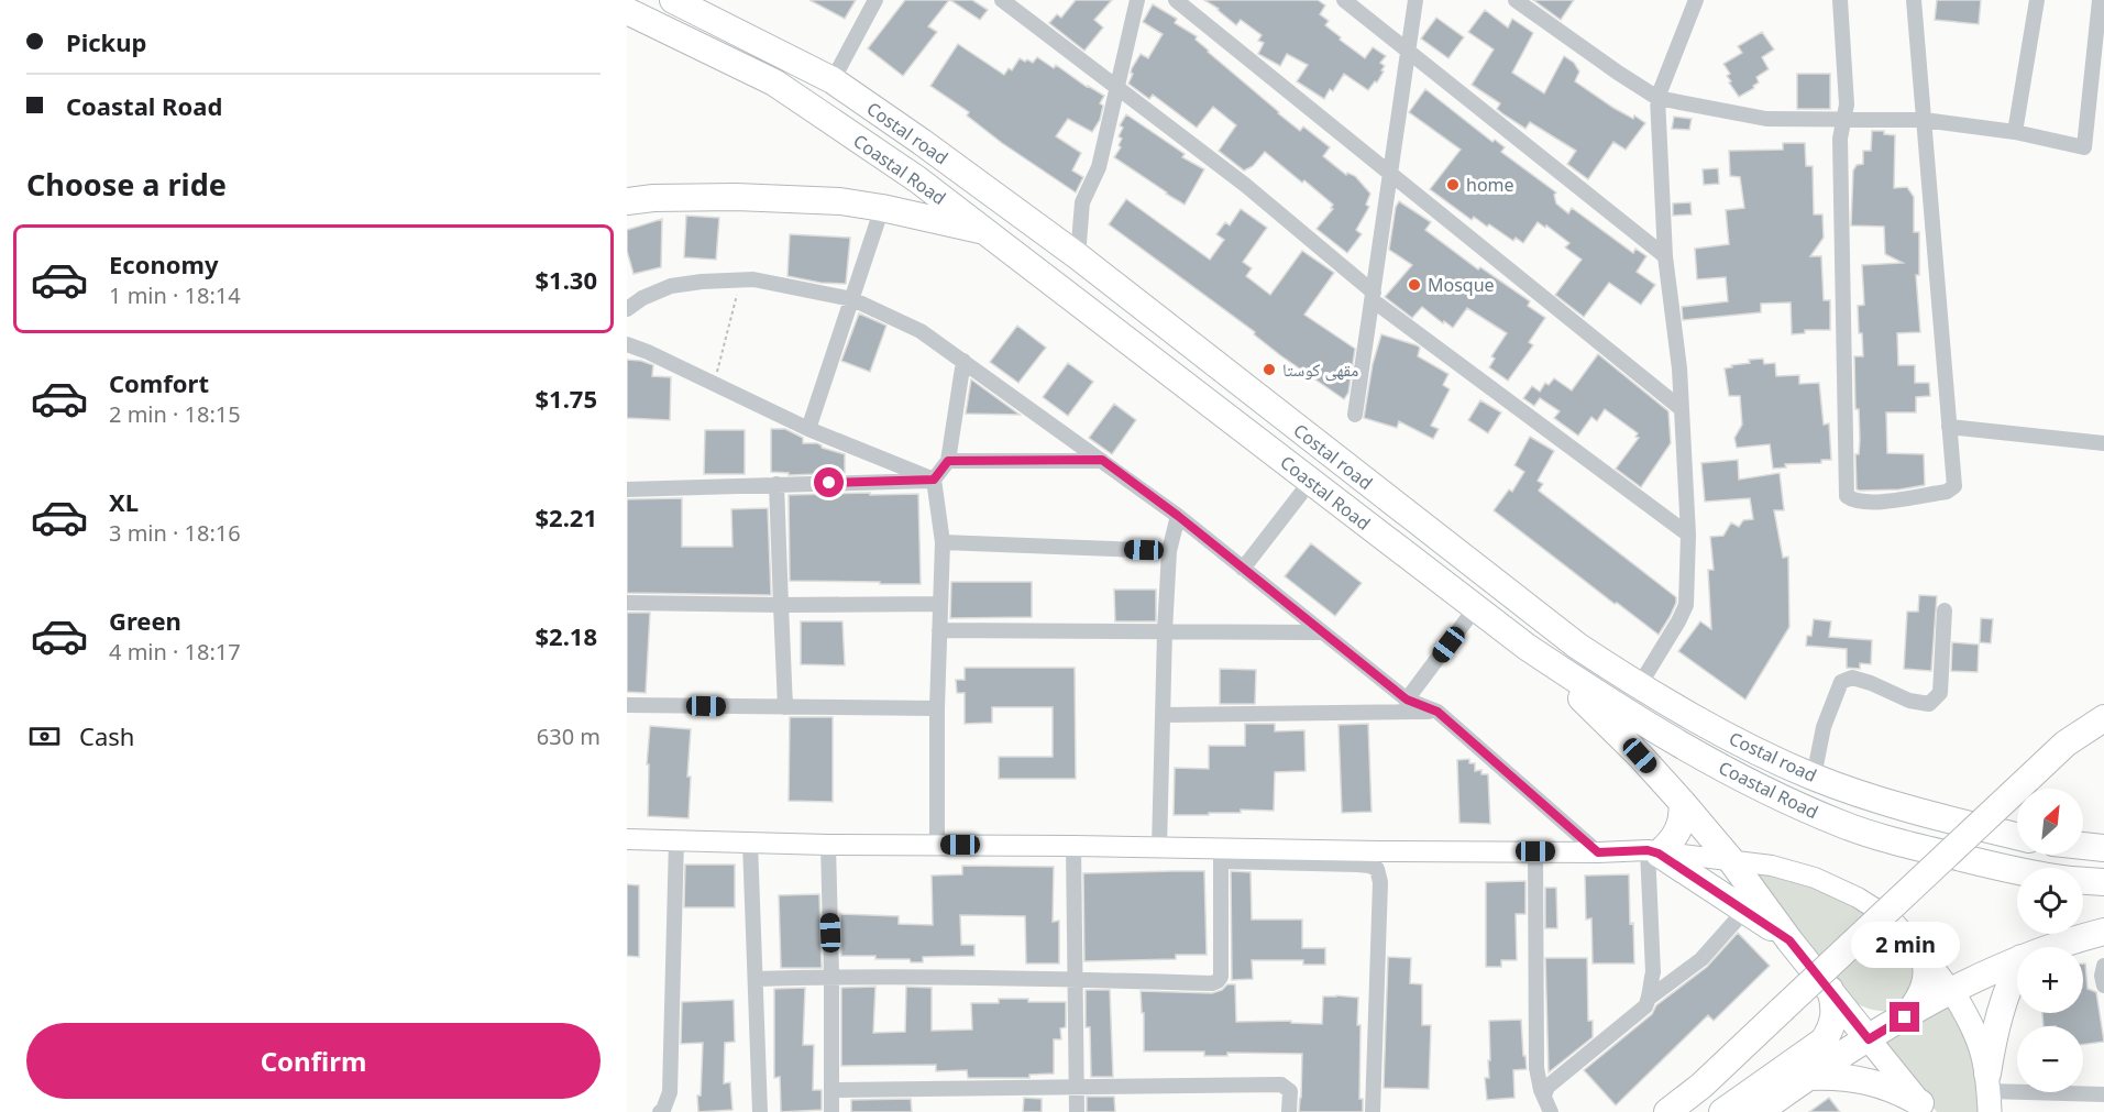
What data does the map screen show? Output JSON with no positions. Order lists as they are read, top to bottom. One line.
{"streets":{"highway":["Costal road","Coastal Road"]},"places":["home","Mosque","مقهى كوستا"],"north":"top right","page":{"banner":["Pickup","Coastal Road"],"heading":"Choose a ride","list":[{"name":"Economy","note":"1 min · 18:14","value":"$1.30"},{"name":"Comfort","note":"2 min · 18:15","value":"$1.75"},{"name":"XL","note":"3 min · 18:16","value":"$2.21"},{"name":"Green","note":"4 min · 18:17","value":"$2.18"}],"pay":["Cash","630 m"],"map_buttons":["+","−"],"bubble":"2 min","buttons":"Confirm"}}
